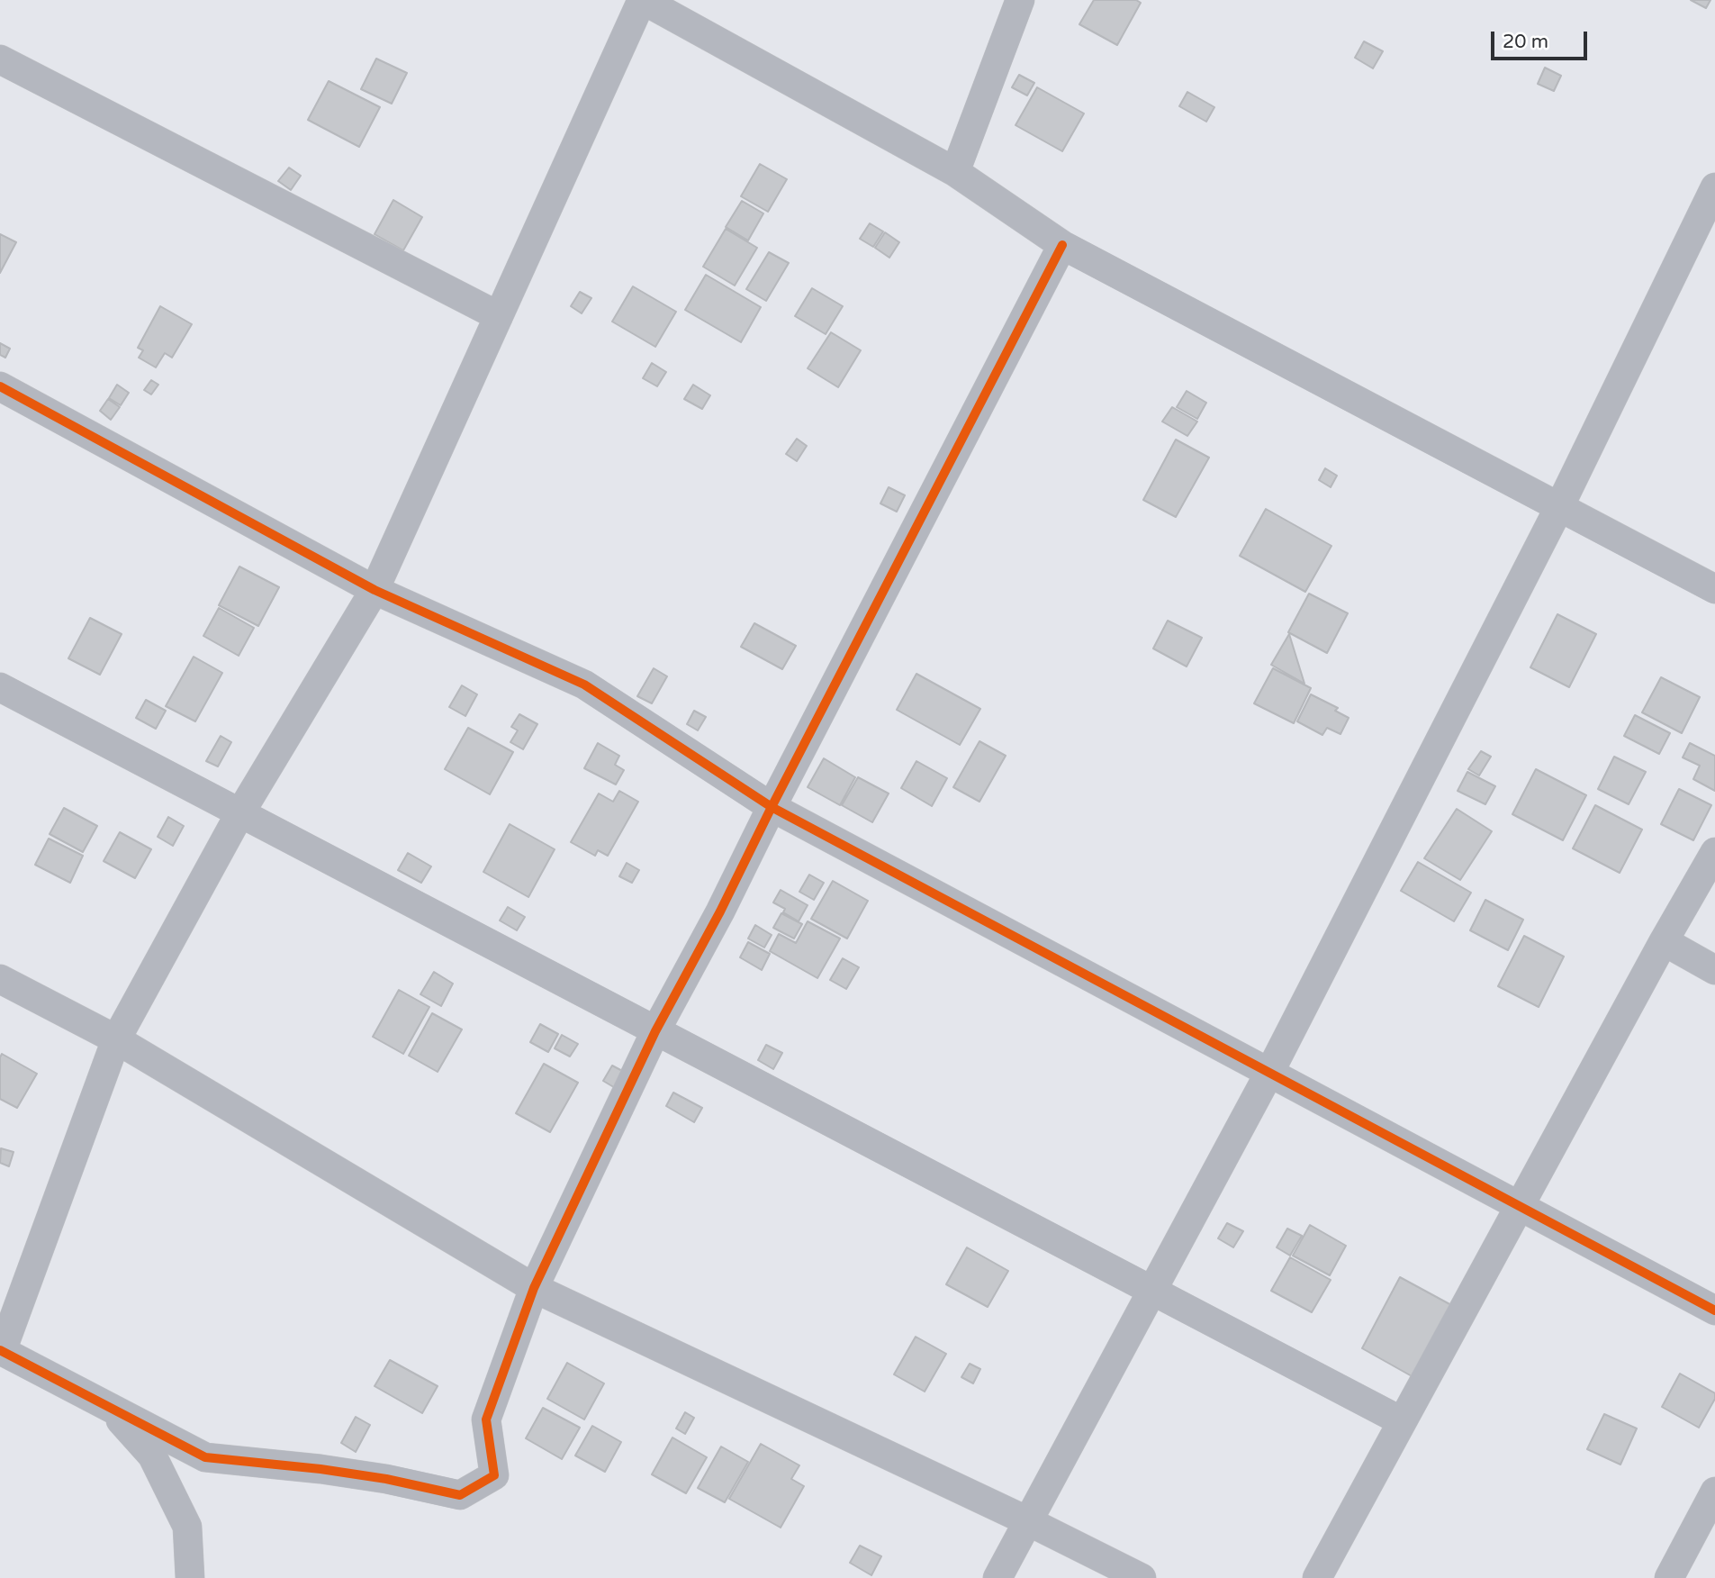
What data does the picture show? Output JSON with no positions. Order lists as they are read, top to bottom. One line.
{"scale_bar":"20 m"}
